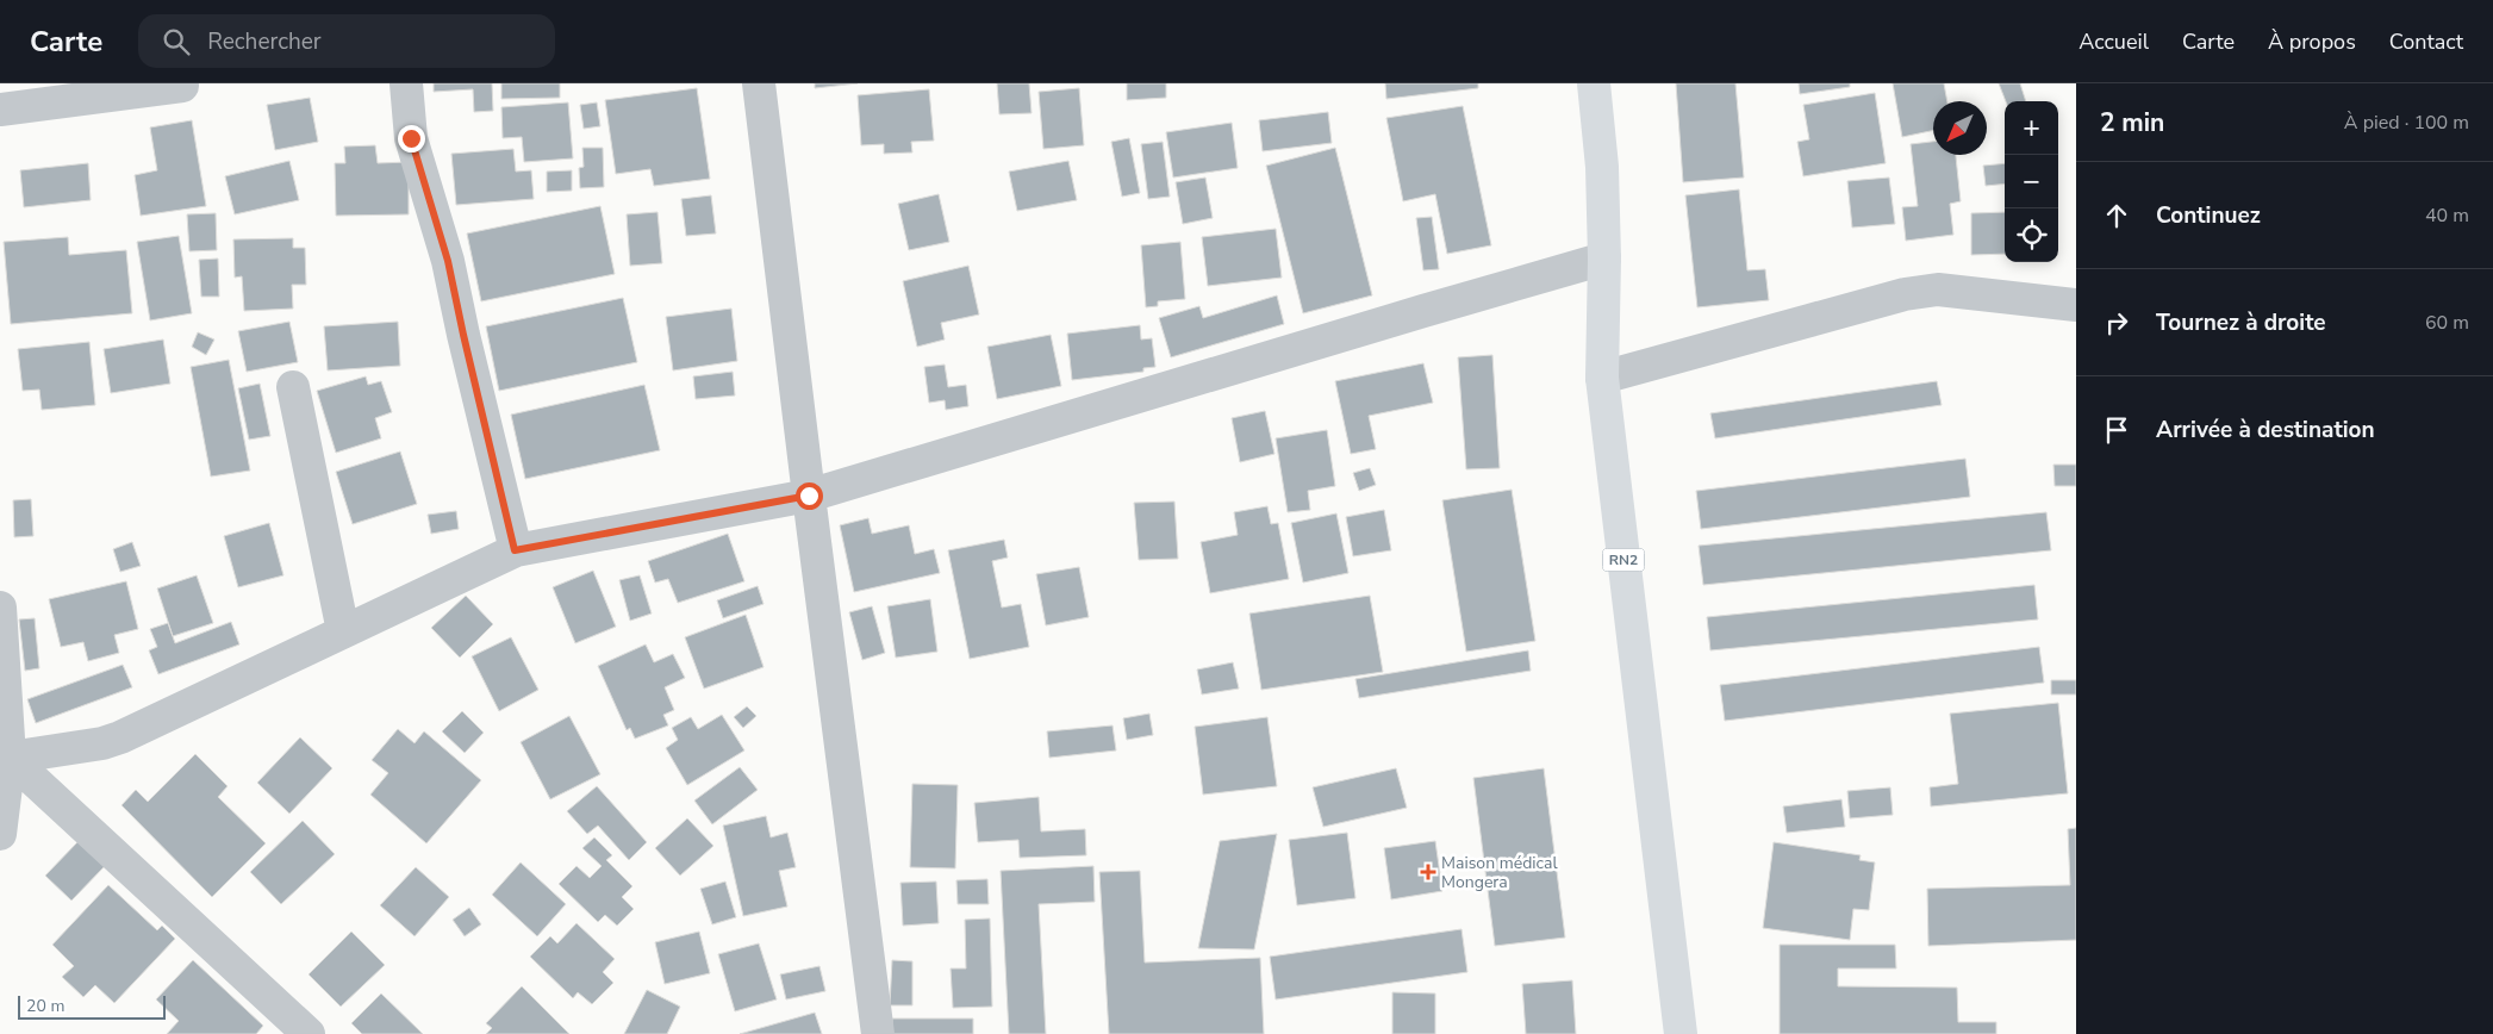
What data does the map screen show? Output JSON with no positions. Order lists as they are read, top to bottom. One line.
{"streets":{"highway":["RN2"]},"places":{"health":["Maison médical Mongera"]},"scale_bar":"20 m","north":"bottom left","page":{"header":"Carte","search":"Rechercher","nav":["Accueil","Carte","À propos","Contact"],"heading":["2 min","À pied · 100 m"],"map_buttons":["+","−"],"list":[["Continuez","40 m"],["Tournez à droite","60 m"],"Arrivée à destination"],"scale":"20 m"}}
